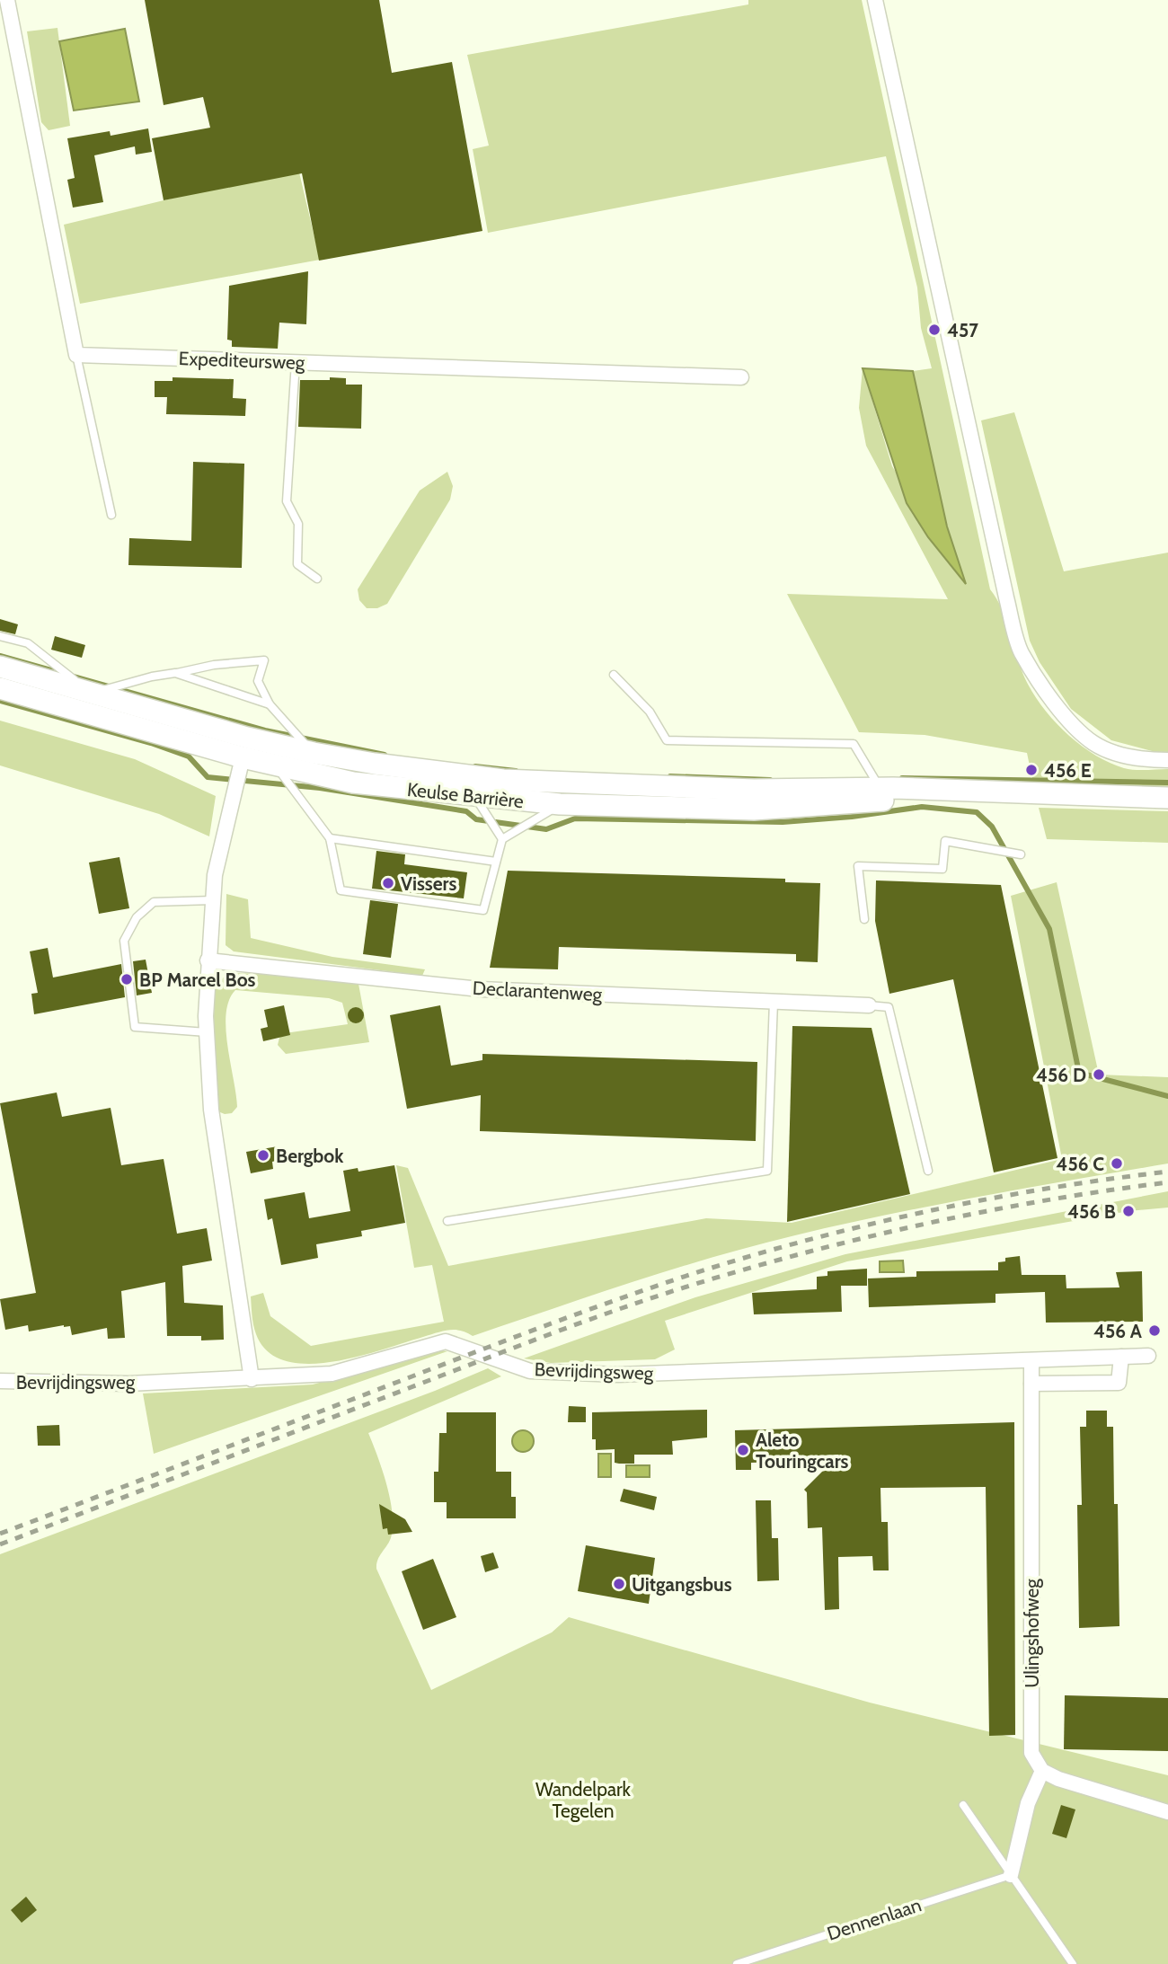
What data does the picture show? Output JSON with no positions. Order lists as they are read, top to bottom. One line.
{"streets":{"main road":["Keulse Barrière"],"street":["Expediteursweg","Declarantenweg","Bevrijdingsweg","Ulingshofweg"],"lane":["Dennenlaan"]},"crossings":[["Bevrijdingsweg","Ulingshofweg"]],"parks":["Wandelpark Tegelen"],"places":["457","456 E","Vissers","BP Marcel Bos","456 D","Bergbok","456 C","456 B","456 A","Aleto Touringcars","Uitgangsbus"]}
